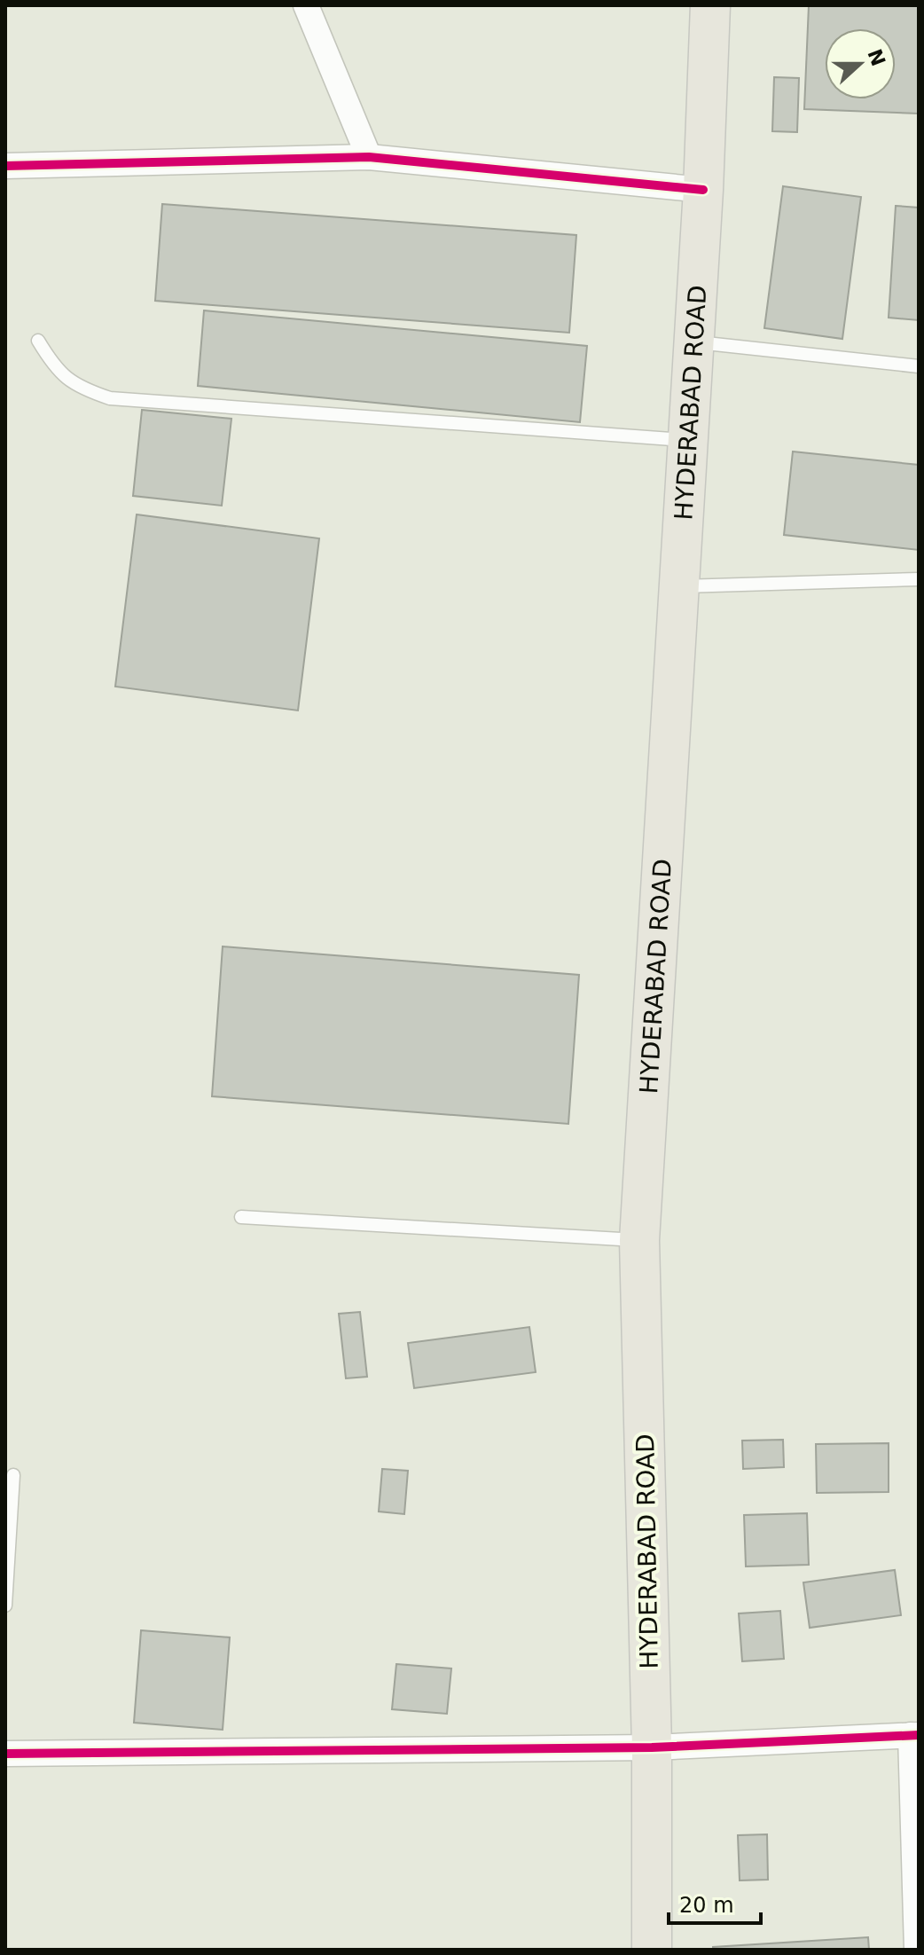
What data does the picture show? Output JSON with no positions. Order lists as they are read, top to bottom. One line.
{"streets":{"main road":["HYDERABAD ROAD"]},"scale_bar":"20 m","north":"right"}
